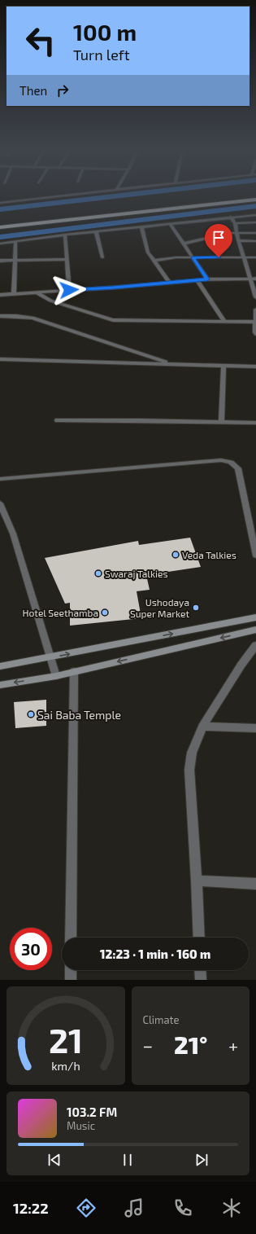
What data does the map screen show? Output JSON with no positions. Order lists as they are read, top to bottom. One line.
{"places":["Veda Talkies","Swaraj Talkies","Ushodaya Super Market","Hotel Seethamba","Sai Baba Temple"],"page":{"turn":["100 m","Turn left"],"then":"Then","limit":"30","trip":"12:23 · 1 min · 160 m","tile":"Climate","heat":["−","21°","+"],"song":["103.2 FM","Music"],"tabs":"12:22","gauge":["21","km/h"]}}
